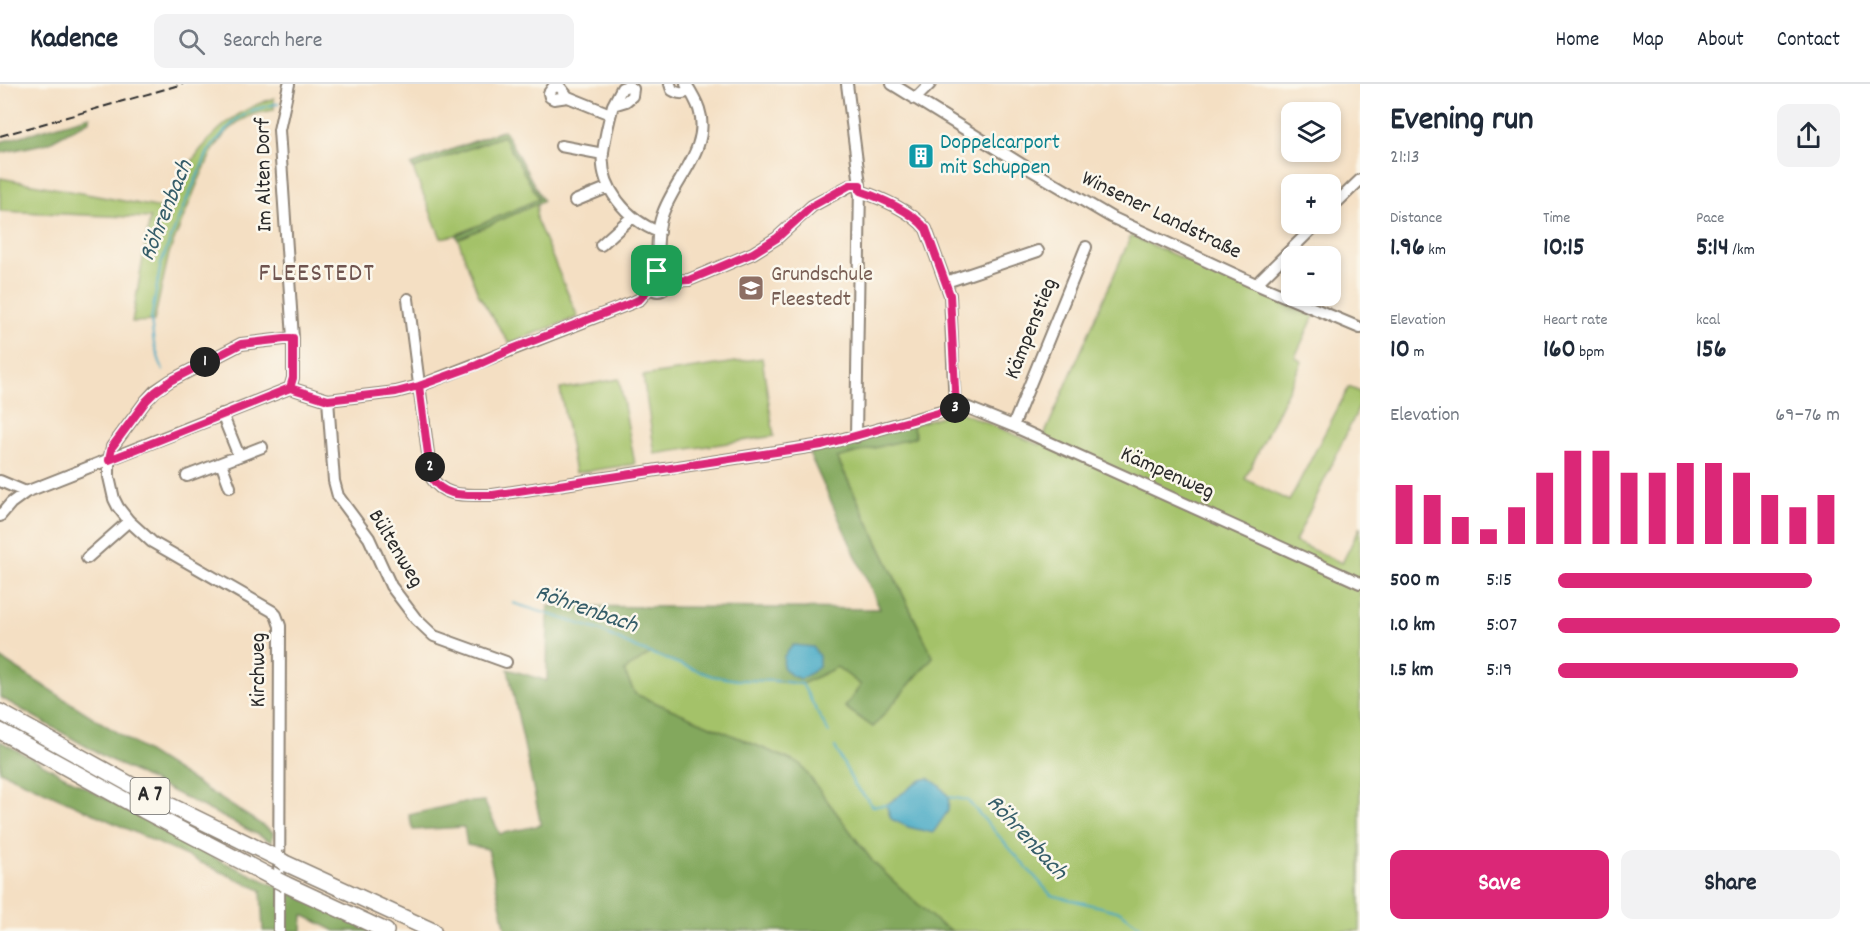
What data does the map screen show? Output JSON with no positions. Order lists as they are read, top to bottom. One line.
{"streets":{"highway":["A 7"],"street":["Im Alten Dorf","Winsener Landstraße","Kämpenstieg","Kämpenweg","Bültenweg","Kirchweg"]},"crossings":[["Kämpenstieg","Kämpenweg"]],"districts":["FLEESTEDT"],"water":["Röhrenbach"],"places":{"building":["Doppelcarport mit Schuppen"],"school or university":["Grundschule Fleestedt"]},"page":{"header":"Kadence","search":"Search here","nav":["Home","Map","About","Contact"],"heading":["Evening run","21:13"],"map_buttons":["+","−"],"stats":[["Distance","1.96 km"],["Time","10:15"],["Pace","5:14 /km"],["Elevation","10 m"],["Heart rate","160 bpm"],["kcal","156"]],"pins":["1","3","2"],"chart":["Elevation","69–76 m"],"list":[{"name":"500 m","note":"5:15"},{"name":"1.0 km","note":"5:07"},{"name":"1.5 km","note":"5:19"}],"buttons":["Save","Share"]}}
